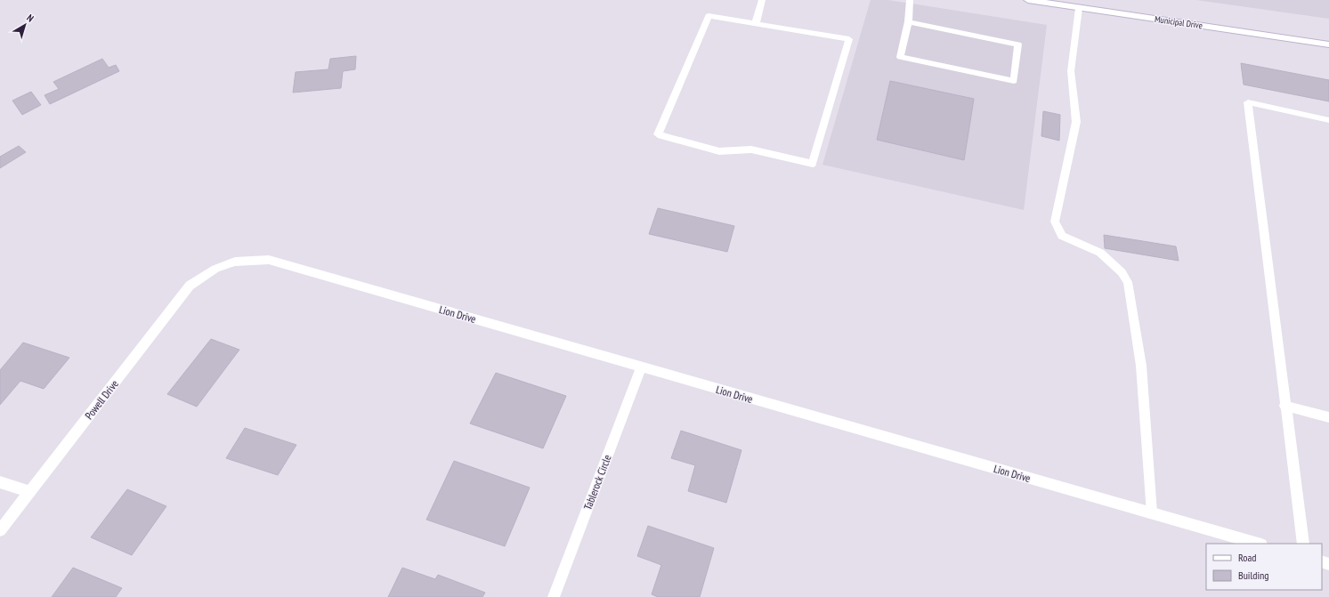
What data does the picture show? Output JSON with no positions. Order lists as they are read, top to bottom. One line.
{"streets":{"street":["Municipal Drive","Lion Drive","Powell Drive","Tablerock Circle"]},"crossings":[["Lion Drive","Powell Drive"],["Lion Drive","Tablerock Circle"]],"legend":["Road","Building"],"north":"top right"}
